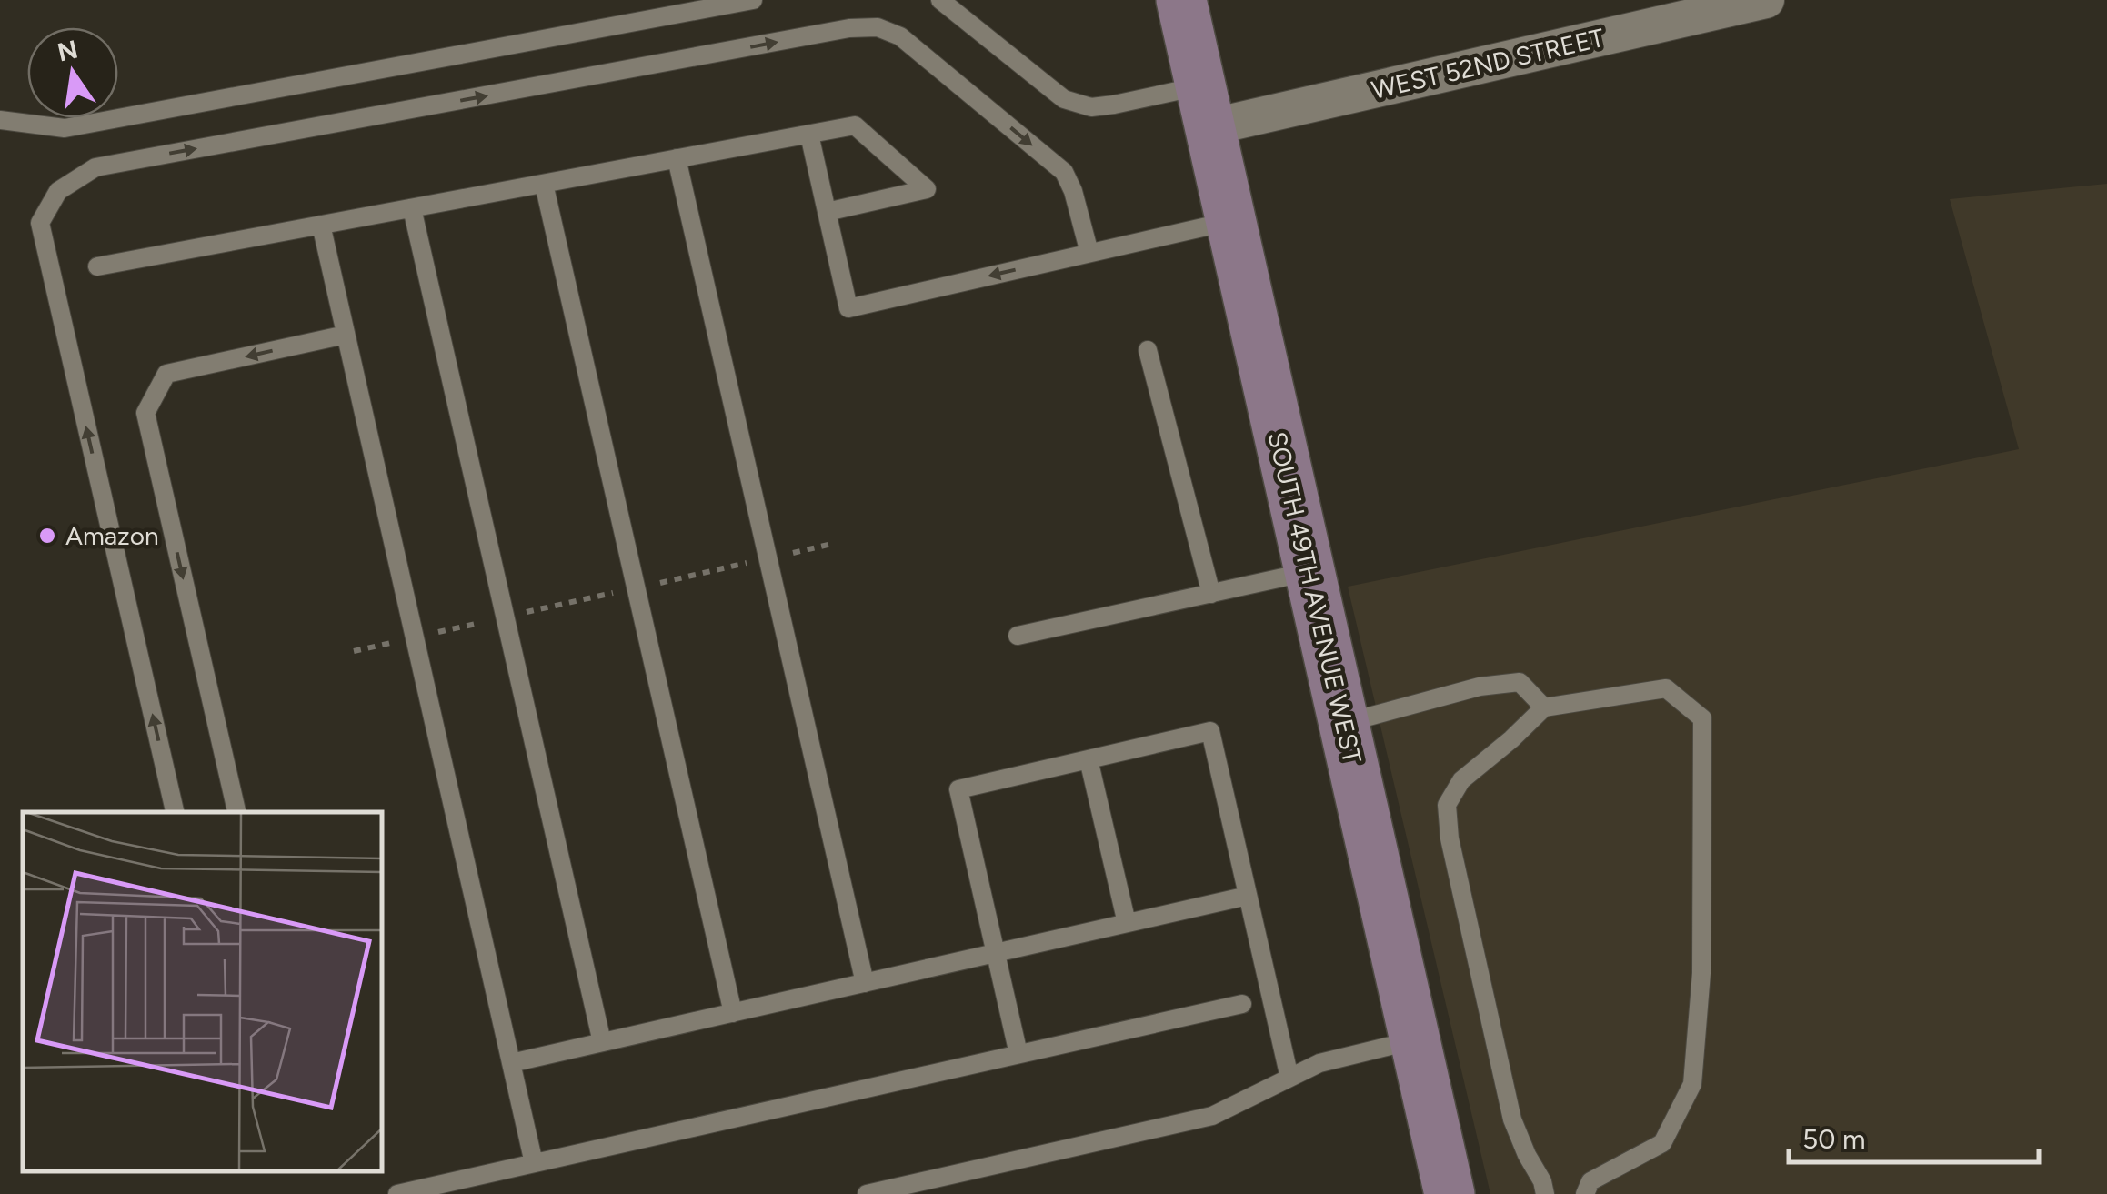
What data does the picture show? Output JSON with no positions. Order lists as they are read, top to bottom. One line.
{"streets":{"street":["WEST 52ND STREET","SOUTH 49TH AVENUE WEST"]},"crossings":[["WEST 52ND STREET","SOUTH 49TH AVENUE WEST"]],"places":["Amazon"],"scale_bar":"50 m","north":"top"}
